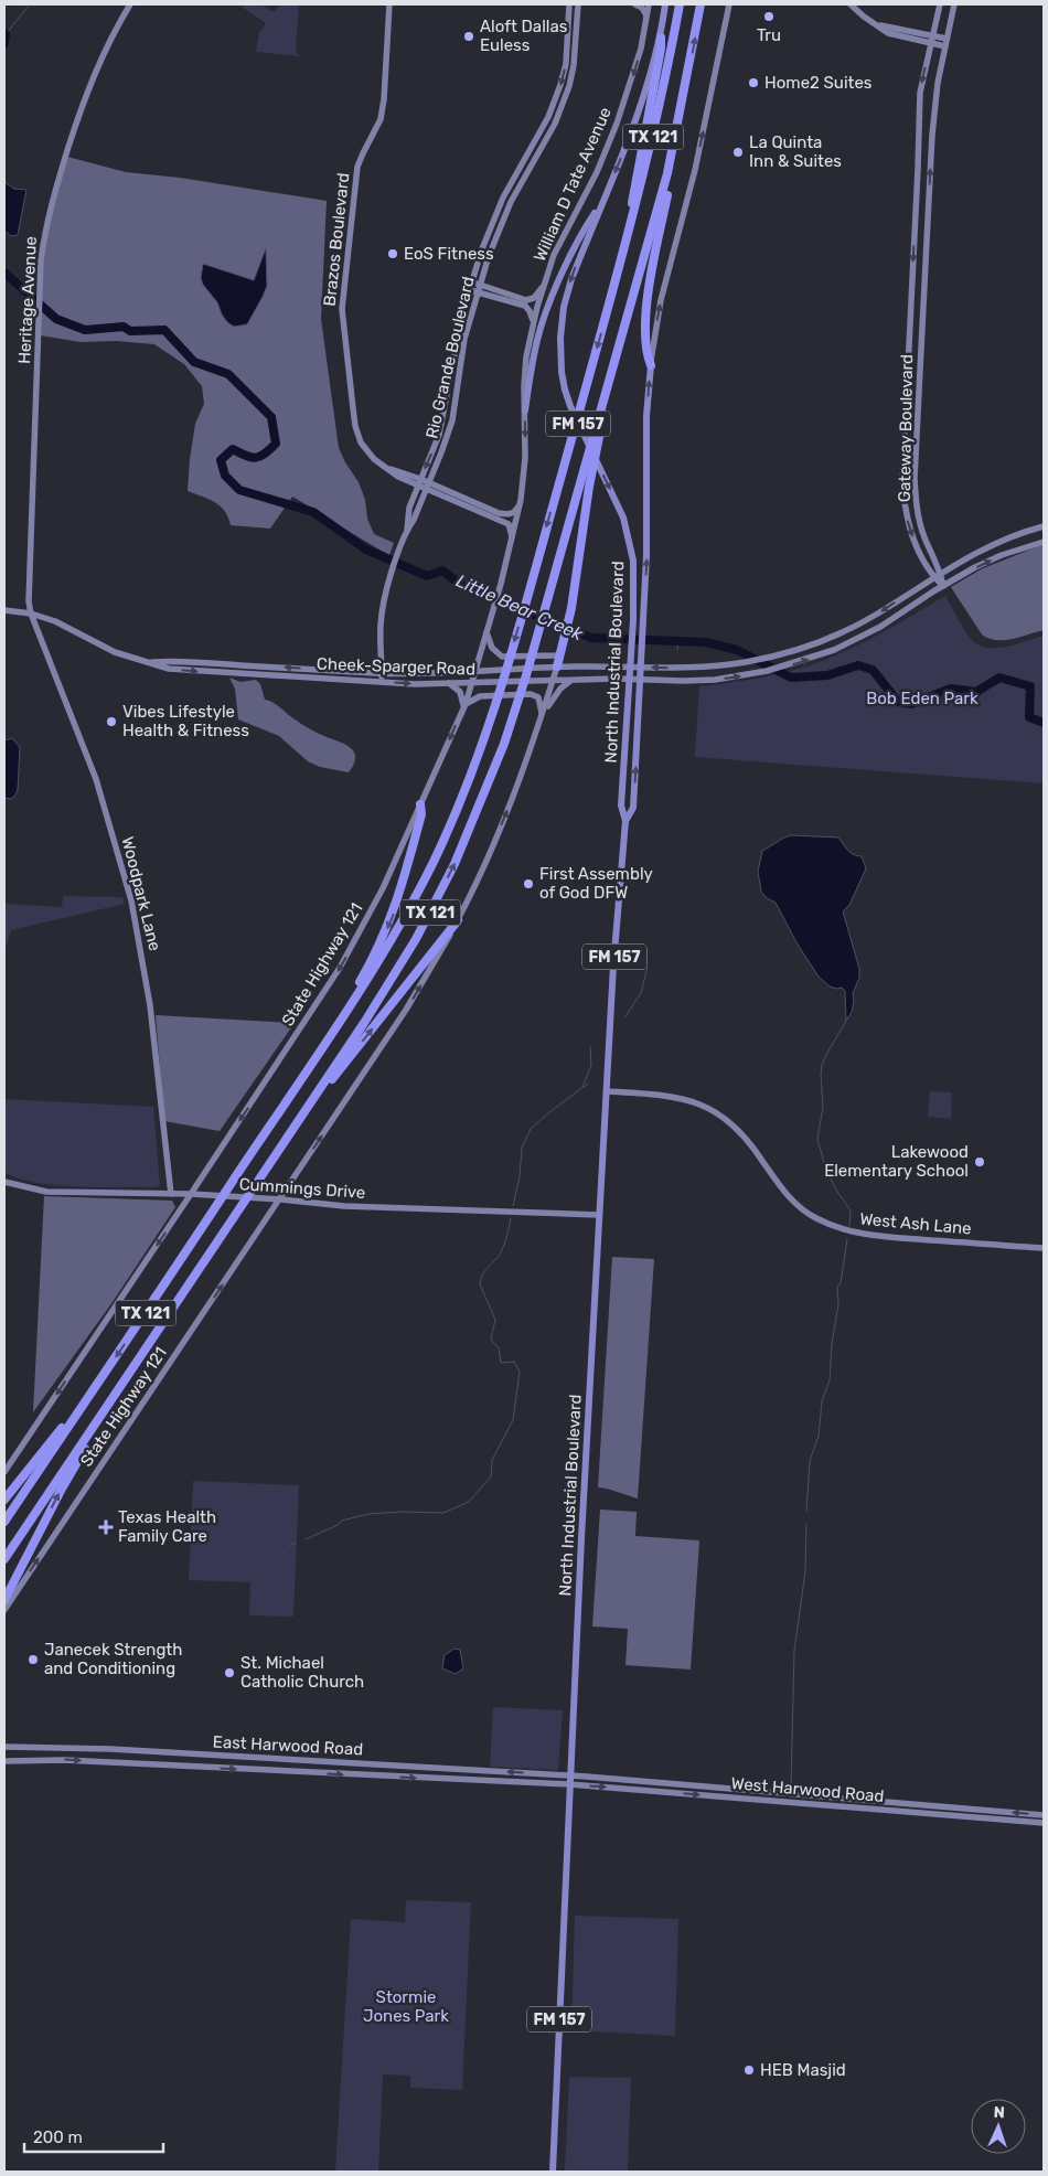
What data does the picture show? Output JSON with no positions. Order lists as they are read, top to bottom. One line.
{"streets":{"highway":["TX 121","FM 157"],"main road":["William D Tate Avenue","Brazos Boulevard","Heritage Avenue","Rio Grande Boulevard","Gateway Boulevard","North Industrial Boulevard","Cheek-Sparger Road","Woodpark Lane","State Highway 121","Cummings Drive","West Ash Lane","East Harwood Road","West Harwood Road"]},"crossings":[["TX 121","FM 157"],["William D Tate Avenue","State Highway 121"],["Brazos Boulevard","Rio Grande Boulevard"],["Brazos Boulevard","State Highway 121"],["Heritage Avenue","Cheek-Sparger Road"],["Heritage Avenue","Woodpark Lane"],["Rio Grande Boulevard","Cheek-Sparger Road"],["FM 157","North Industrial Boulevard"],["Gateway Boulevard","Cheek-Sparger Road"],["North Industrial Boulevard","Cheek-Sparger Road"],["North Industrial Boulevard","Cummings Drive"],["North Industrial Boulevard","West Ash Lane"],["North Industrial Boulevard","East Harwood Road"],["North Industrial Boulevard","West Harwood Road"],["Cheek-Sparger Road","Woodpark Lane"],["Cheek-Sparger Road","State Highway 121"],["Woodpark Lane","Cummings Drive"],["State Highway 121","Cummings Drive"],["East Harwood Road","West Harwood Road"]],"water":["Little Bear Creek"],"parks":["Bob Eden Park","Stormie Jones Park"],"places":{"other":["Tru","Aloft Dallas Euless","Home2 Suites","La Quinta Inn & Suites","EoS Fitness","Vibes Lifestyle Health & Fitness","First Assembly of God DFW","Lakewood Elementary School","Janecek Strength and Conditioning","St. Michael Catholic Church","HEB Masjid"],"health":["Texas Health Family Care"]},"scale_bar":"200 m","north":"top"}
